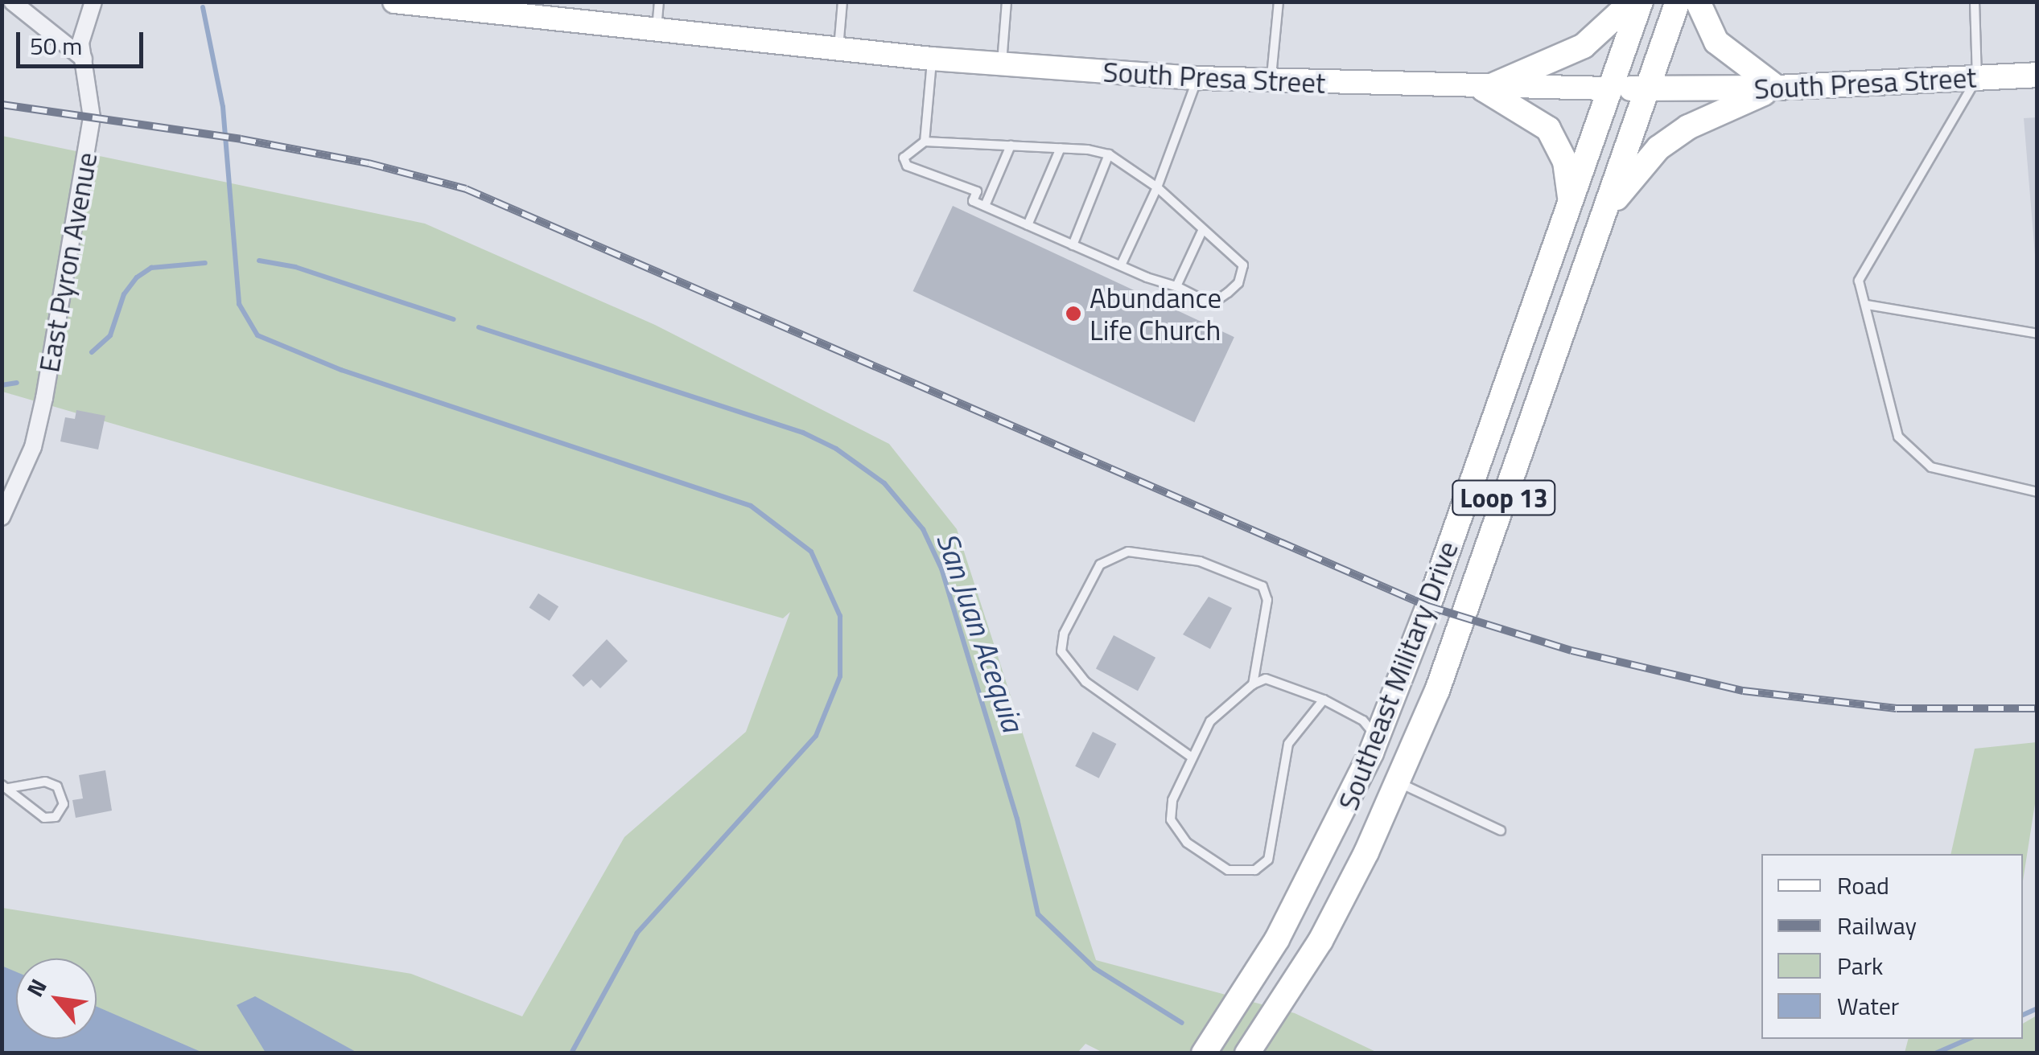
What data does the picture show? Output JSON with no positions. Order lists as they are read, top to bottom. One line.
{"streets":{"main road":["South Presa Street","Loop 13","Southeast Military Drive"],"street":["East Pyron Avenue"]},"crossings":[["South Presa Street","Southeast Military Drive"]],"water":["San Juan Acequia"],"places":["Abundance Life Church"],"legend":["Road","Railway","Park","Water"],"scale_bar":"50 m","north":"top left"}
